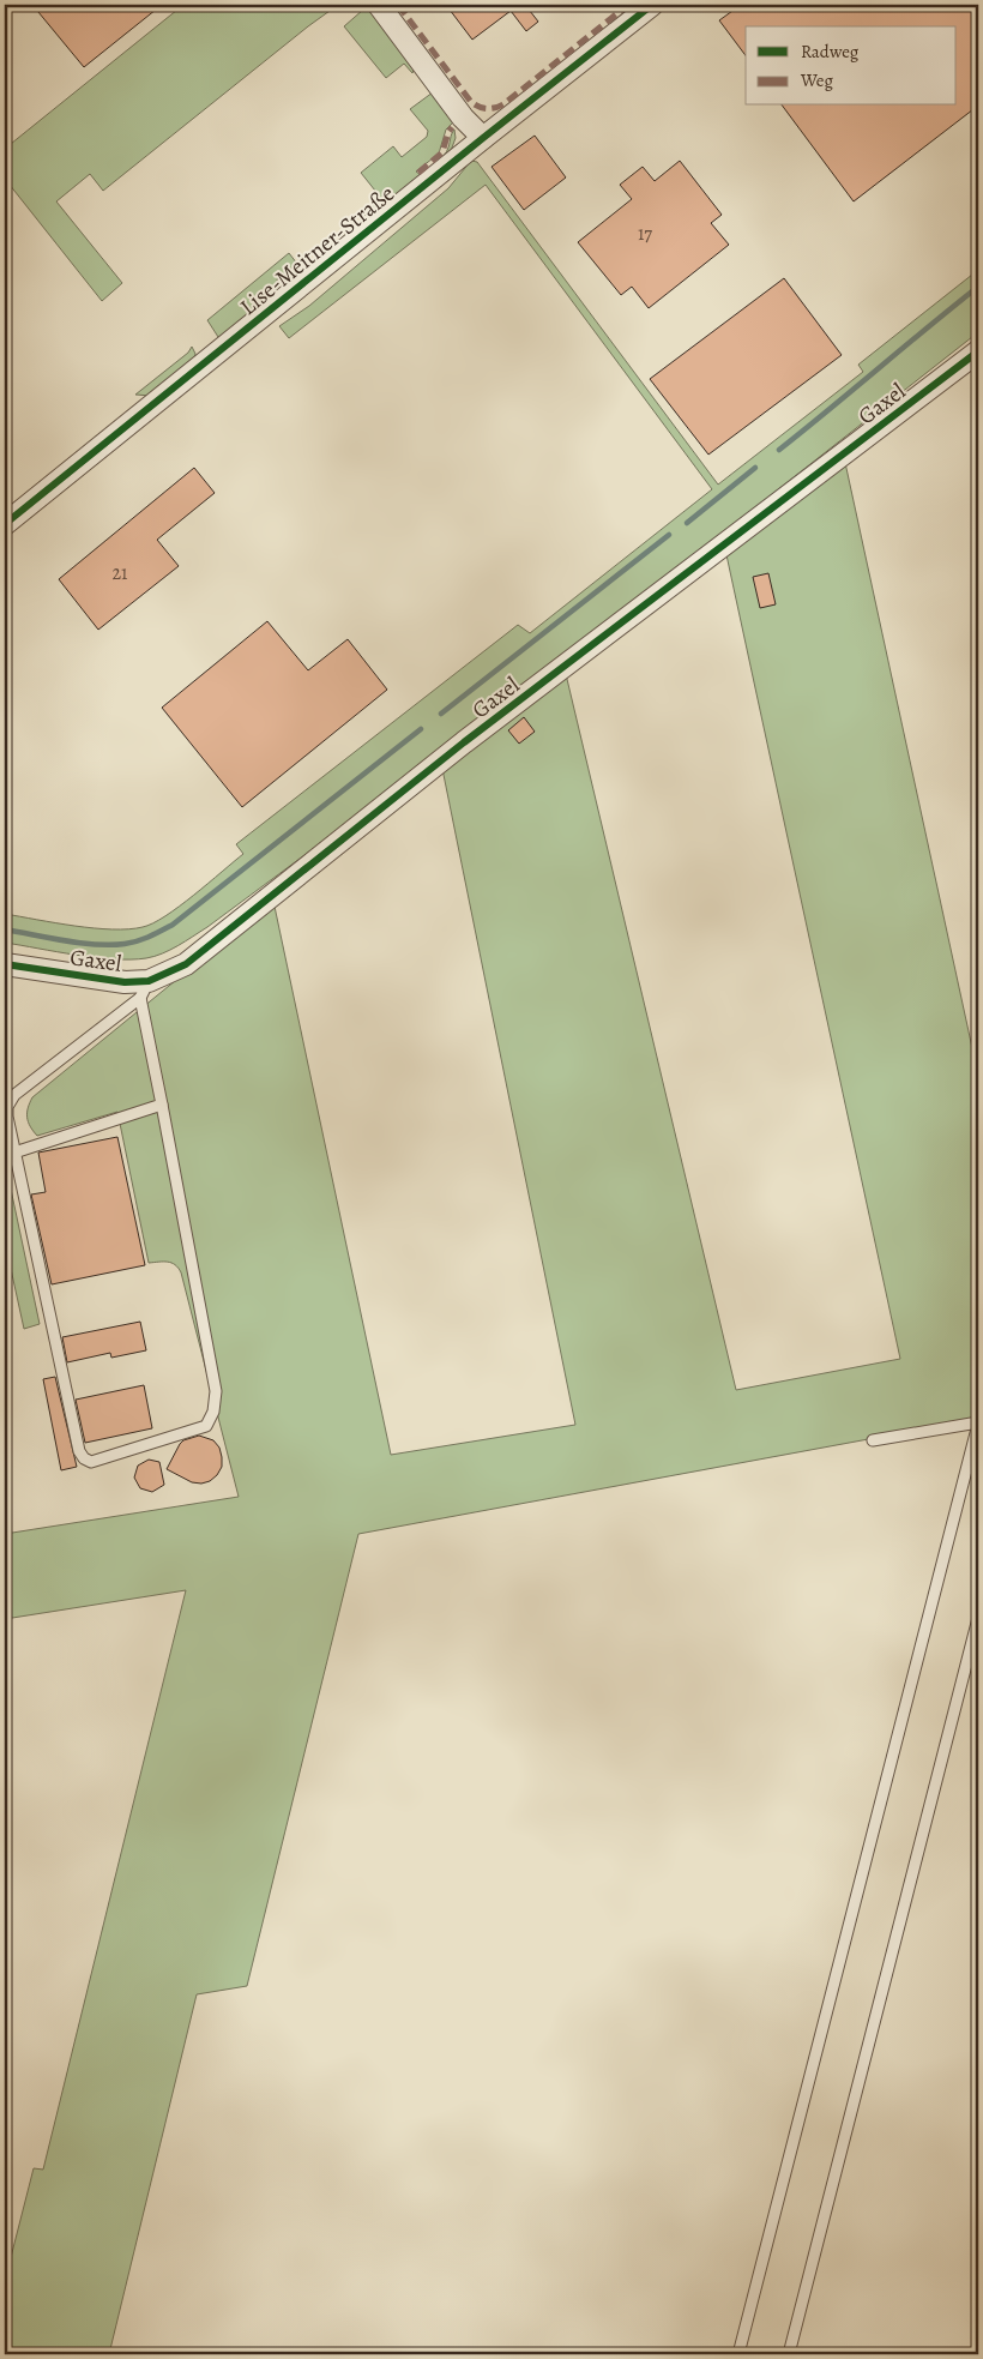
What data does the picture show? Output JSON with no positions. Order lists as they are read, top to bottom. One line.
{"streets":{"street":["Lise-Meitner-Straße","Gaxel"]},"house_numbers":["17","21"],"legend":["Radweg","Weg"]}
